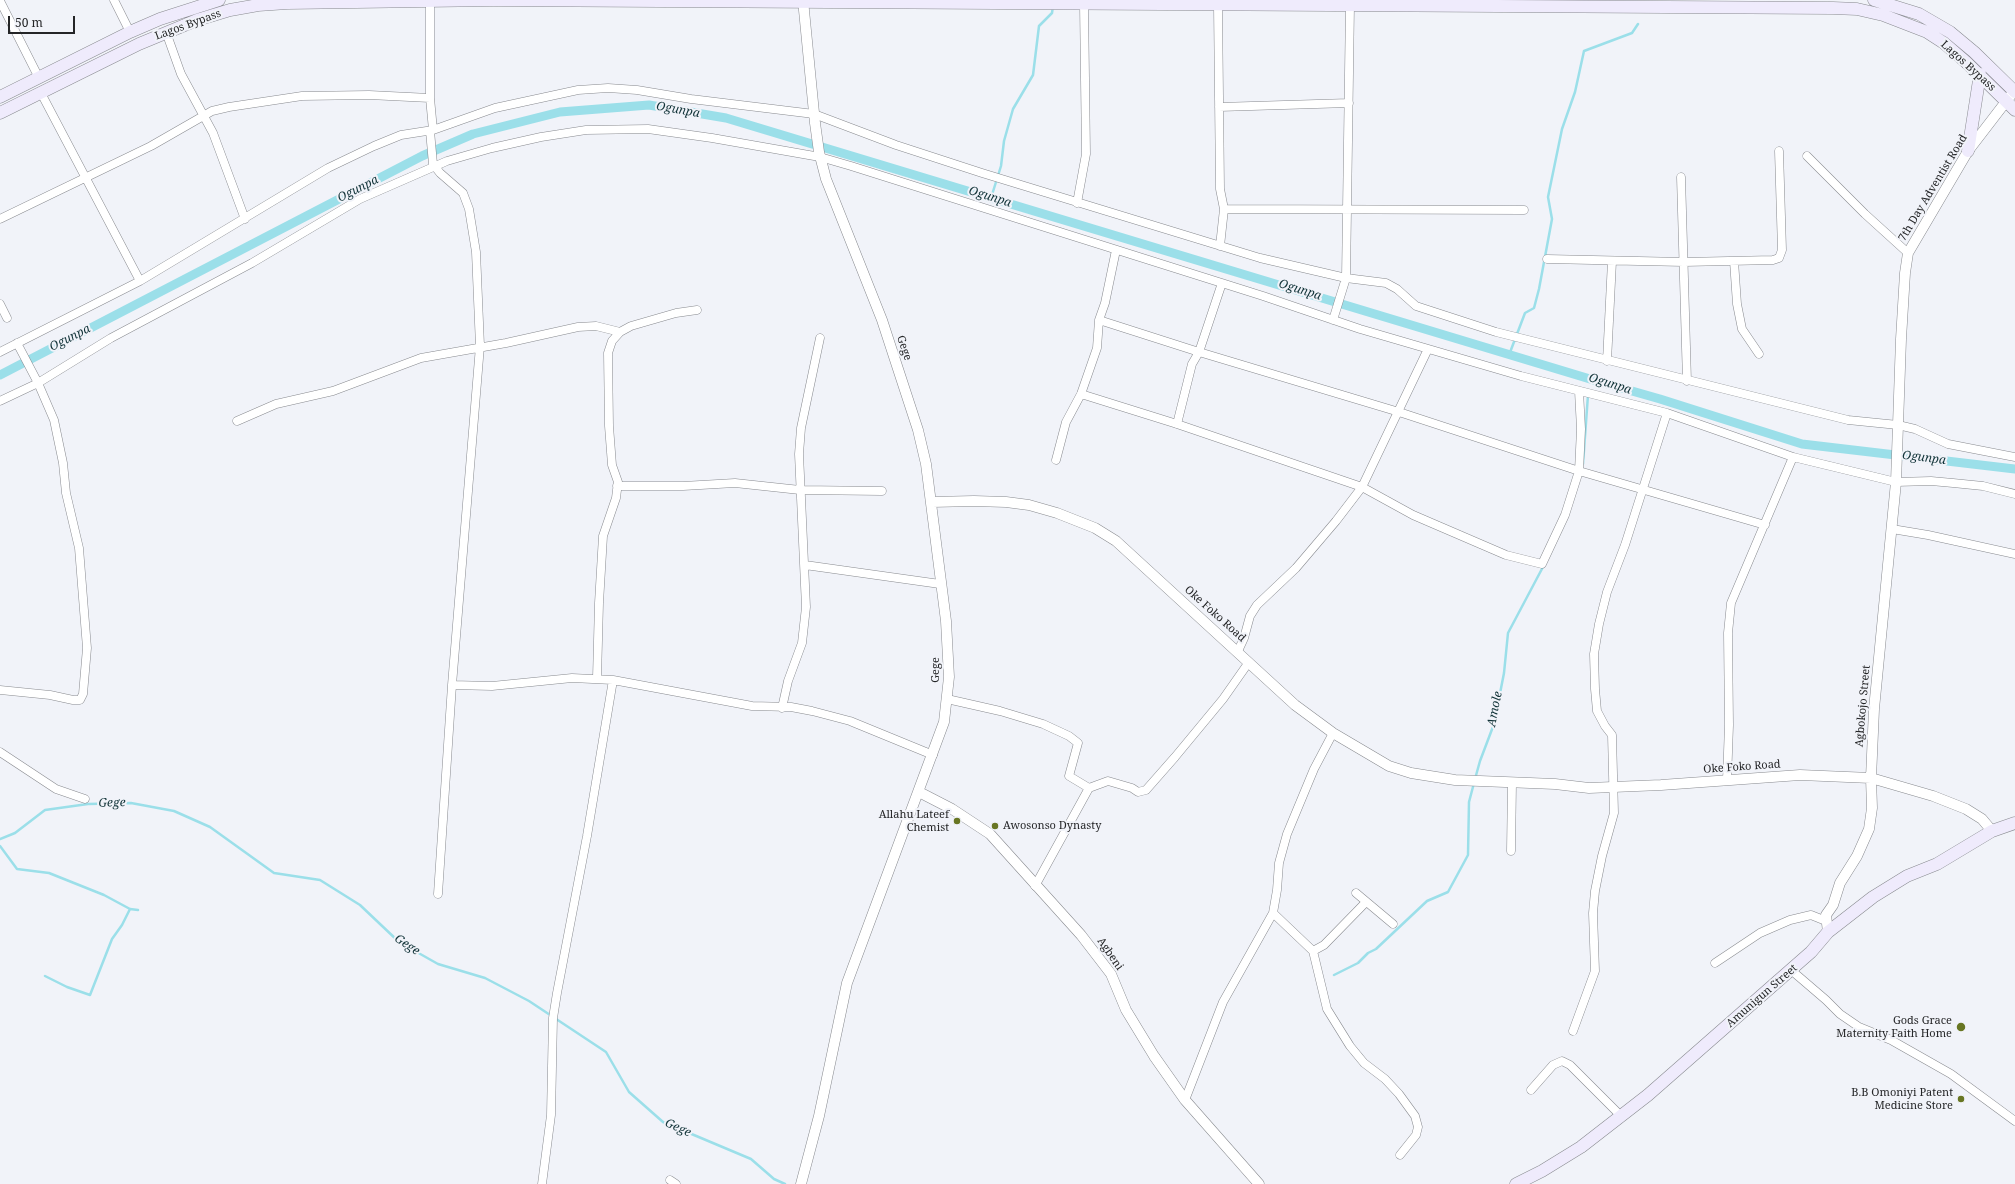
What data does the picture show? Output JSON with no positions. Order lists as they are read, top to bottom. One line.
{"streets":{"main road":["Lagos Bypass","Amunigun Street"],"street":["7th Day Adventist Road","Gege","Oke Foko Road","Agbokojo Street","Agbeni"]},"crossings":[["Lagos Bypass","7th Day Adventist Road"],["Lagos Bypass","Gege"],["7th Day Adventist Road","Agbokojo Street"],["Gege","Oke Foko Road"],["Gege","Agbeni"],["Oke Foko Road","Agbokojo Street"],["Oke Foko Road","Amunigun Street"],["Agbokojo Street","Amunigun Street"]],"water":["Ogunpa","Amole","Gege"],"places":["Allahu Lateef Chemist","Awosonso Dynasty","Gods Grace Maternity Faith Home","B.B Omoniyi Patent Medicine Store"],"scale_bar":"50 m"}
